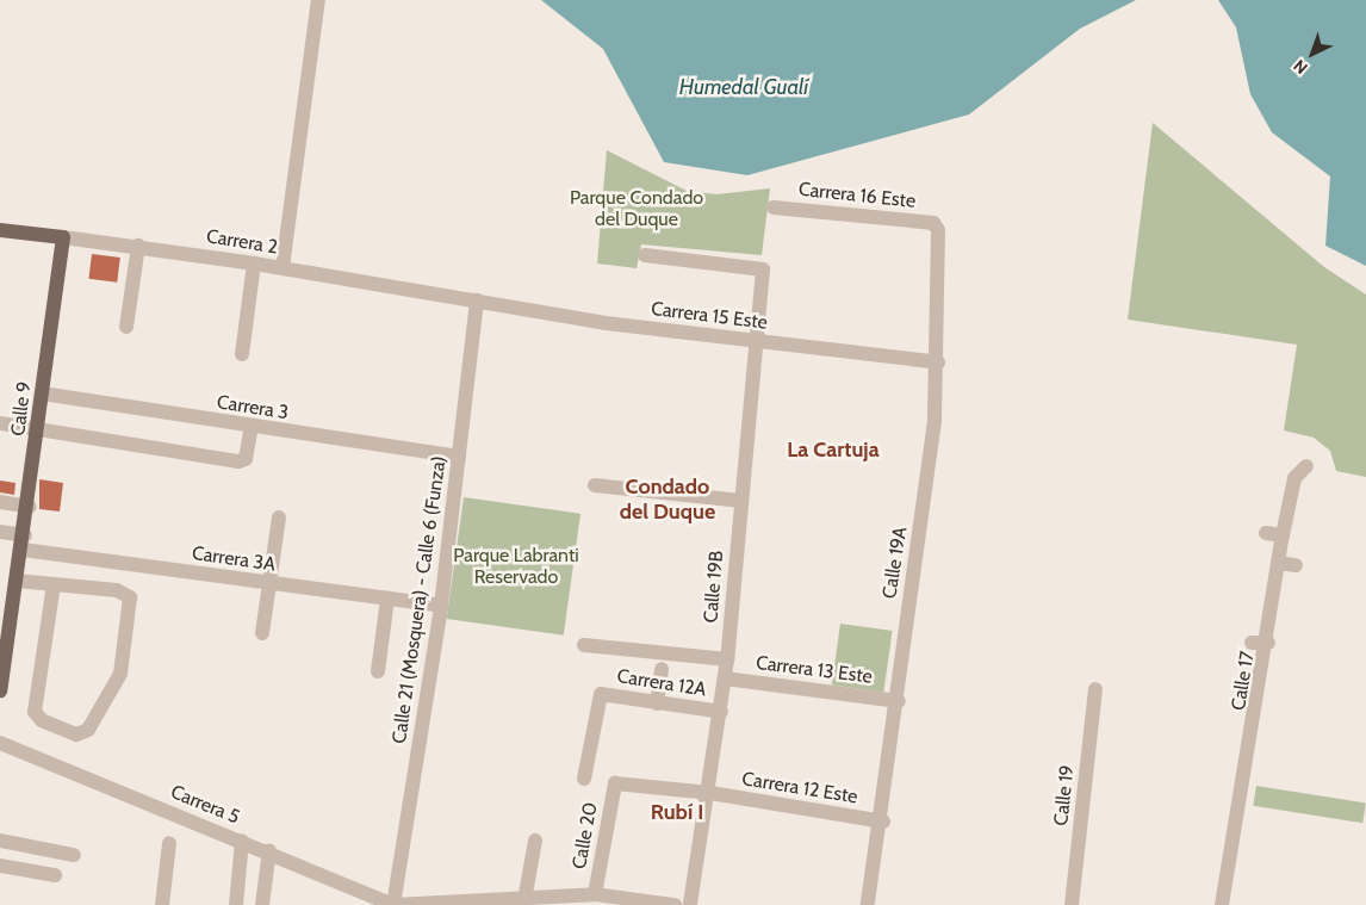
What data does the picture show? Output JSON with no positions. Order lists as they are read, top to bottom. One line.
{"streets":{"main road":["Carrera 2","Calle 9"],"street":["Carrera 16 Este","Carrera 15 Este","Carrera 3","Carrera 3A","Calle 19A","Calle 19B","Calle 21 (Mosquera) - Calle 6 (Funza)","Carrera 13 Este","Calle 17","Carrera 12A","Carrera 12 Este","Calle 19","Carrera 5","Calle 20"]},"crossings":[["Carrera 16 Este","Calle 19A"],["Carrera 2","Carrera 15 Este"],["Carrera 2","Calle 9"],["Carrera 2","Calle 21 (Mosquera) - Calle 6 (Funza)"],["Carrera 15 Este","Calle 19A"],["Carrera 15 Este","Calle 19B"],["Carrera 15 Este","Calle 21 (Mosquera) - Calle 6 (Funza)"],["Carrera 3","Calle 9"],["Carrera 3","Calle 21 (Mosquera) - Calle 6 (Funza)"],["Calle 9","Carrera 3A"],["Carrera 3A","Calle 21 (Mosquera) - Calle 6 (Funza)"],["Calle 19A","Carrera 13 Este"],["Calle 19A","Carrera 12 Este"],["Calle 19B","Carrera 13 Este"],["Calle 19B","Carrera 12A"],["Calle 19B","Carrera 12 Este"],["Calle 21 (Mosquera) - Calle 6 (Funza)","Carrera 5"],["Carrera 12 Este","Calle 20"]],"districts":["La Cartuja","Condado del Duque","Rubí I"],"water":["Humedal Gualí"],"parks":["Parque Condado del Duque","Parque Labranti Reservado"],"north":"bottom left"}
